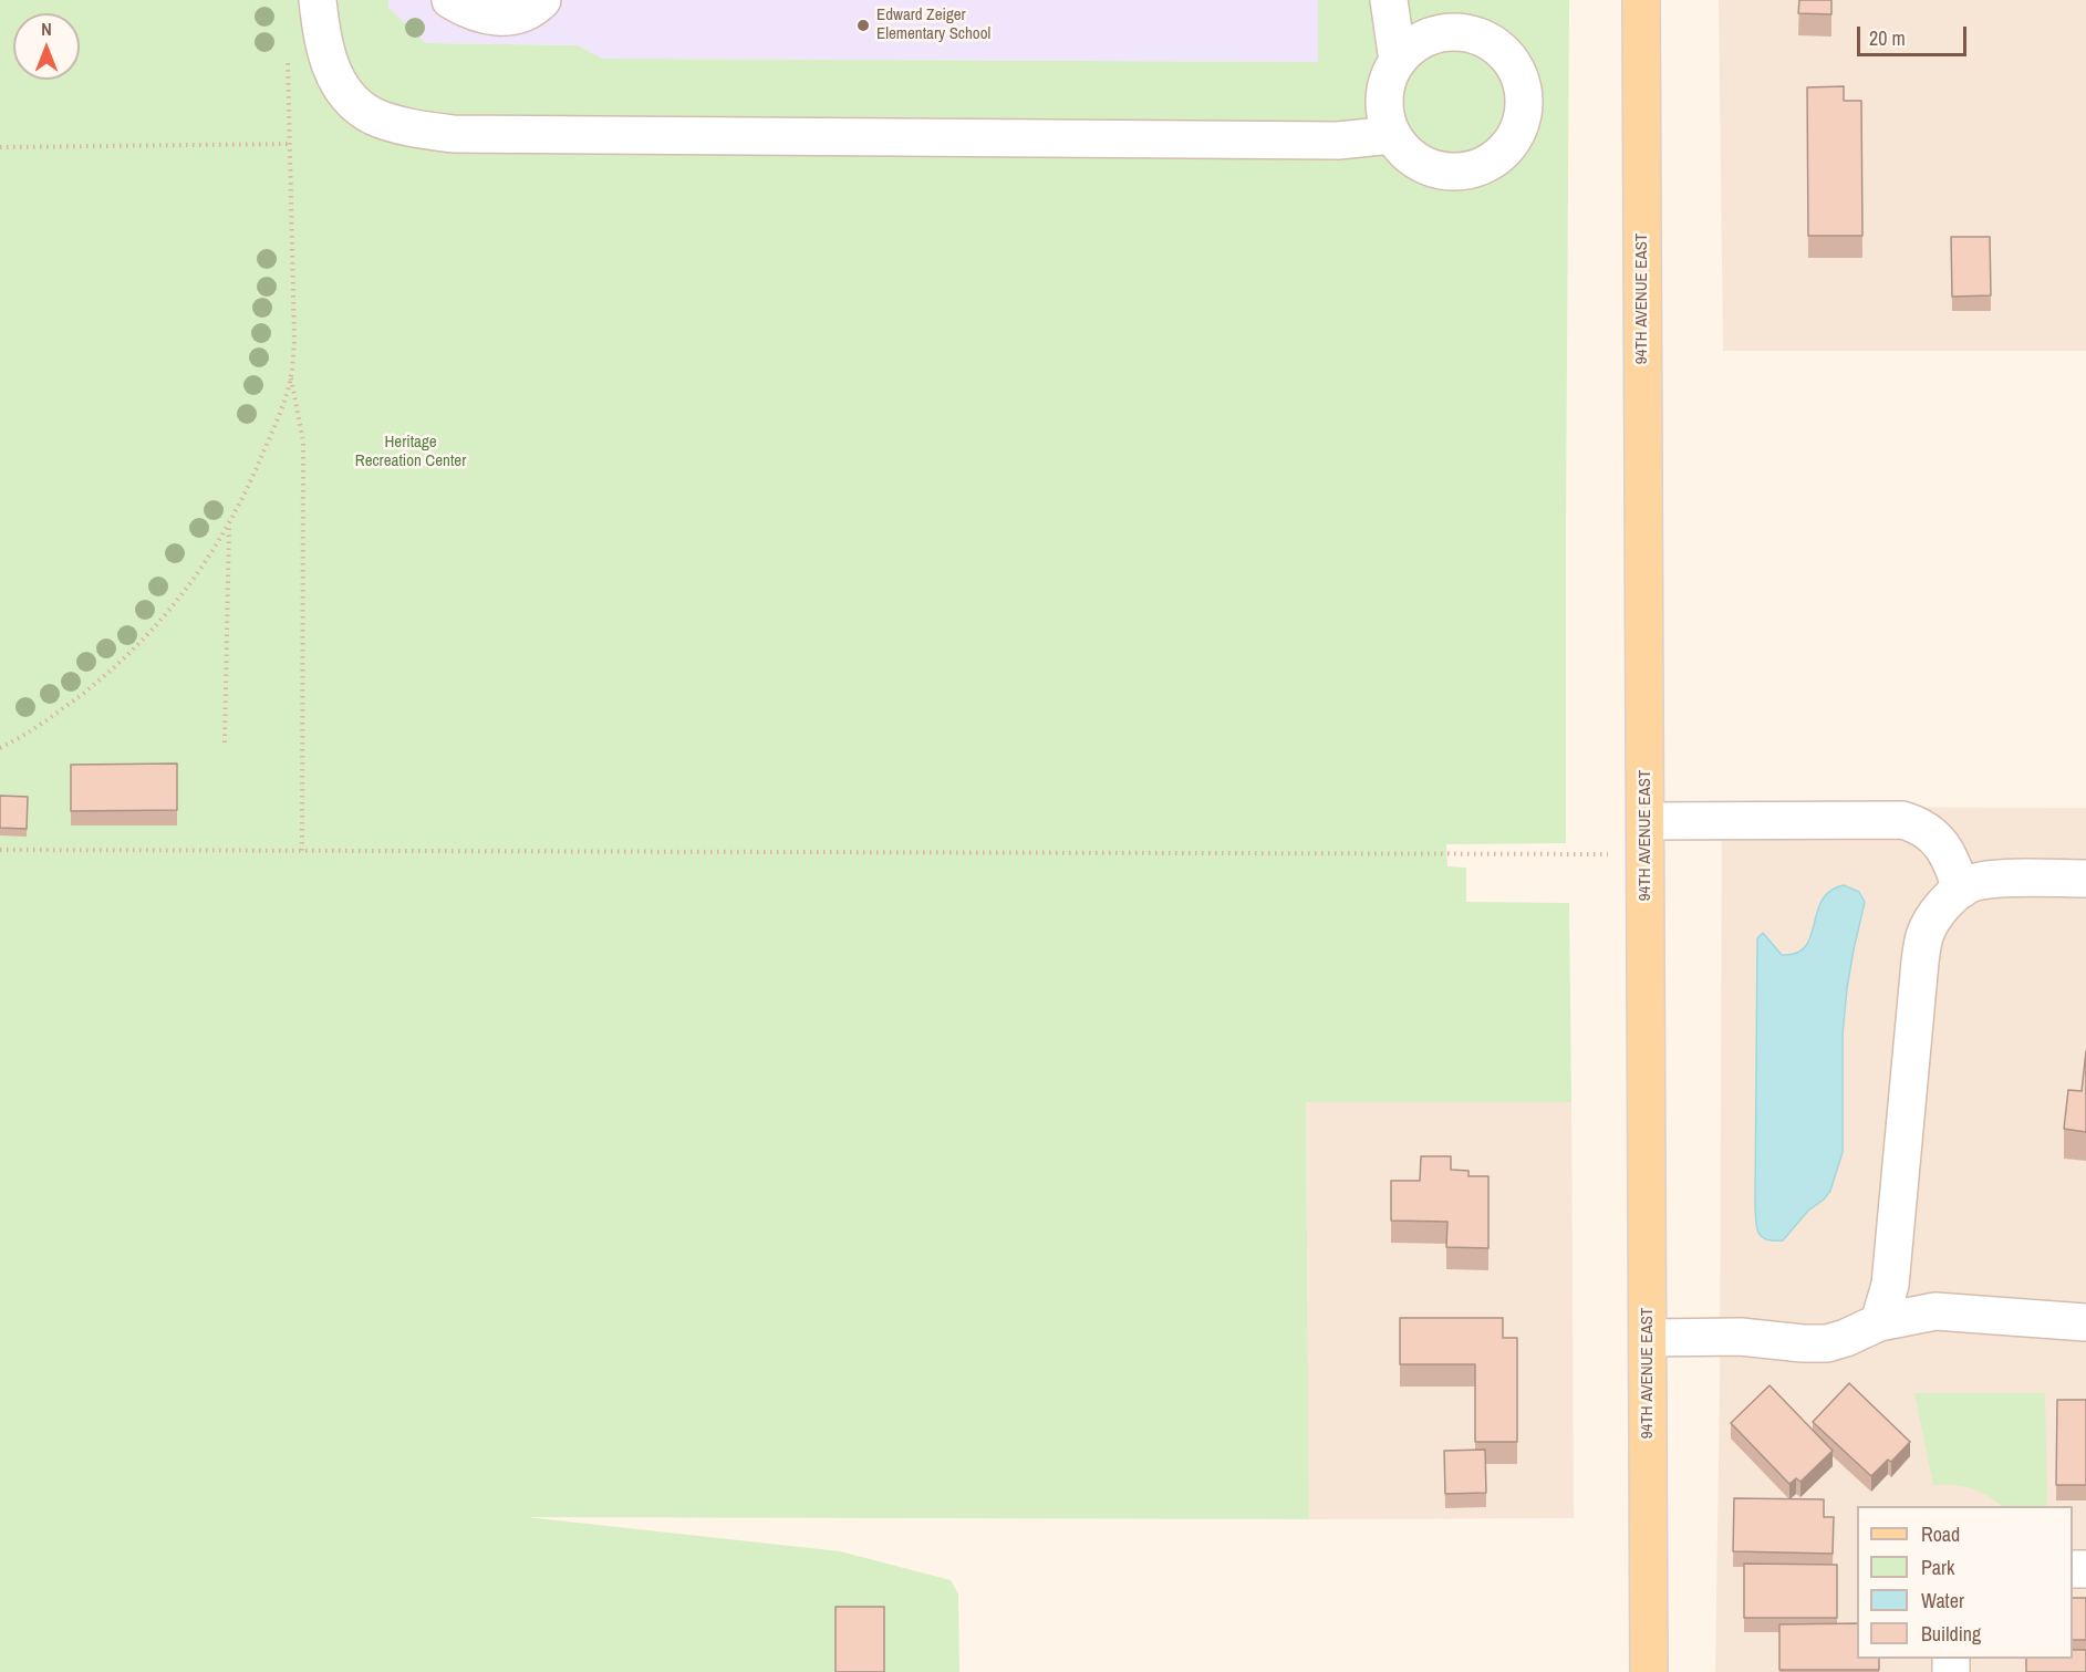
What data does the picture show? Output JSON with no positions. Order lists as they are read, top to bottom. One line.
{"streets":{"main road":["94TH AVENUE EAST"]},"parks":["Heritage Recreation Center"],"places":["Edward Zeiger Elementary School"],"legend":["Road","Park","Water","Building"],"scale_bar":"20 m","north":"top"}
